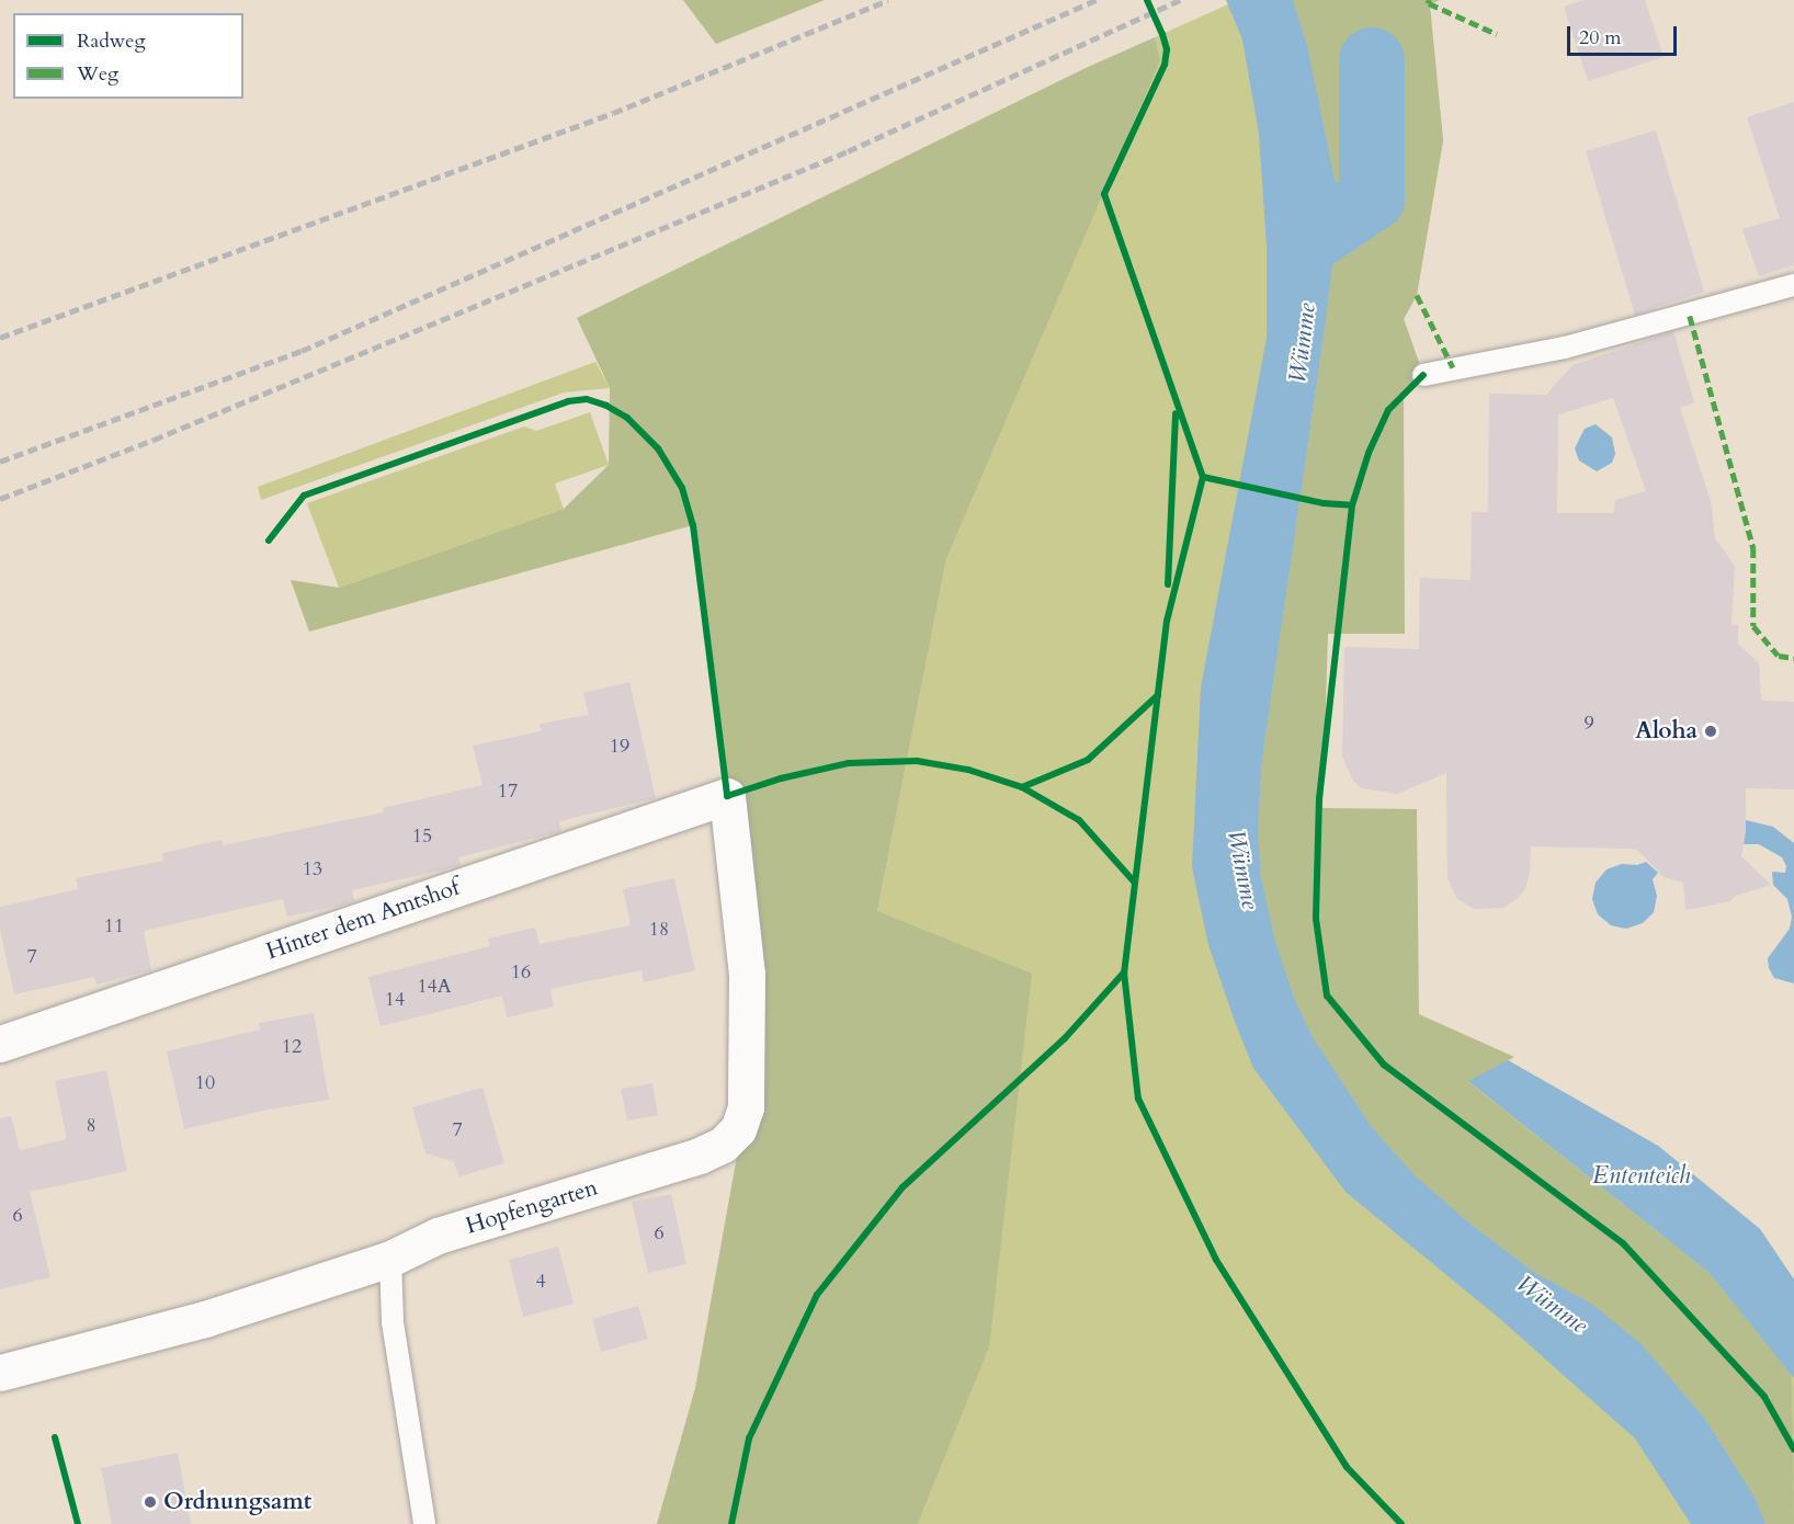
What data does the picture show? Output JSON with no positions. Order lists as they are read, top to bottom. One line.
{"streets":{"street":["Hinter dem Amtshof","Hopfengarten"]},"crossings":[["Hinter dem Amtshof","Hopfengarten"]],"water":["Wümme","Ententeich"],"places":["Aloha","Ordnungsamt"],"house_numbers":["9","19","17","15","13","11","18","7","16","14A","14","12","10","8","7","6","6","4"],"legend":["Radweg","Weg"],"scale_bar":"20 m"}
